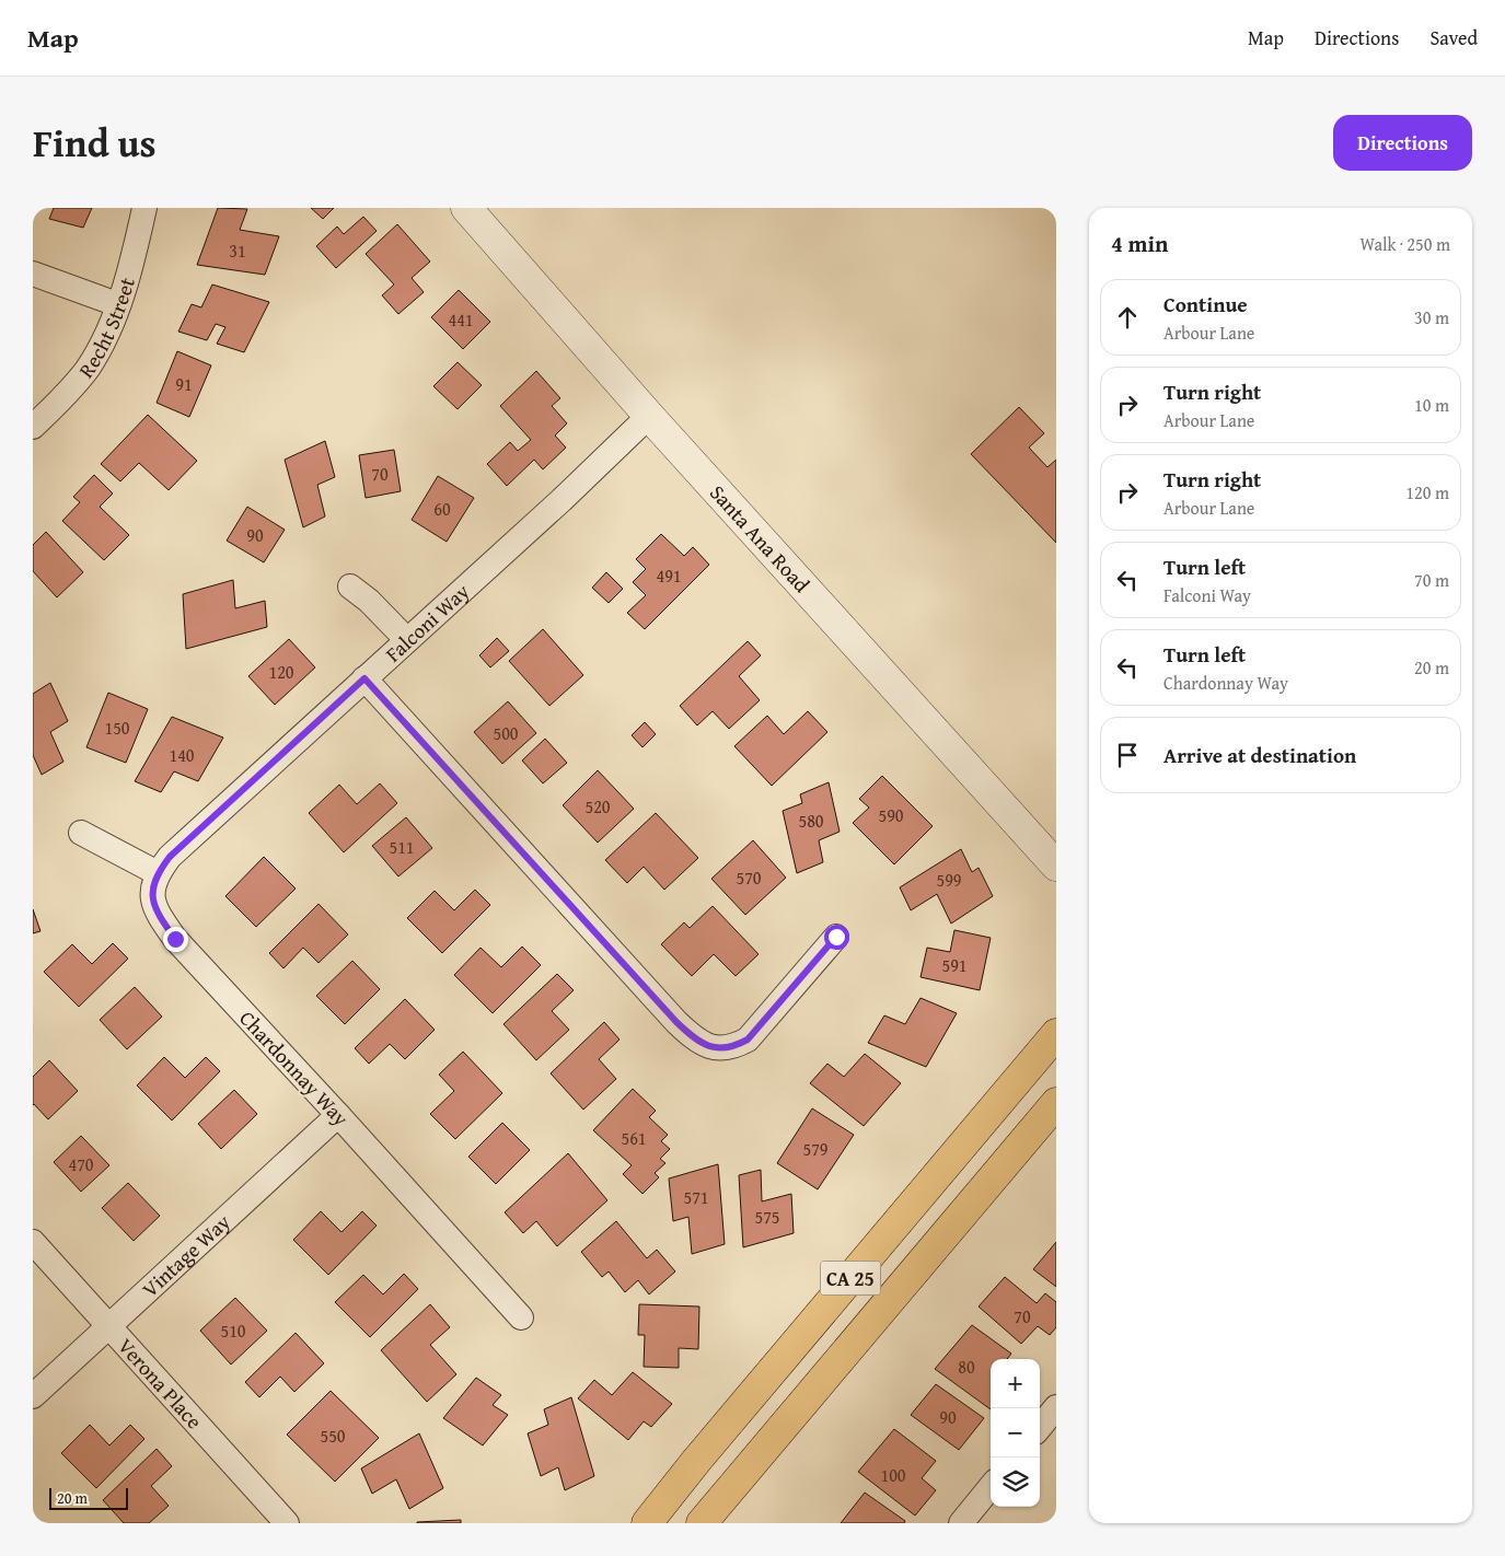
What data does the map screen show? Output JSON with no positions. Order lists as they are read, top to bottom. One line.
{"streets":{"main road":["CA 25"],"street":["Recht Street","Santa Ana Road","Falconi Way","Chardonnay Way","Vintage Way","Verona Place"]},"crossings":[["Santa Ana Road","Falconi Way"],["Falconi Way","Chardonnay Way"],["Chardonnay Way","Vintage Way"],["Vintage Way","Verona Place"]],"house_numbers":["31","441","91","70","60","90","491","120","150","500","140","520","590","580","511","570","599","591","561","579","470","571","575","70","510","80","90","550","100"],"scale_bar":"20 m","page":{"header":"Map","nav":["Map","Directions","Saved"],"title":"Find us","buttons":"Directions","heading":["4 min","Walk · 250 m"],"list":[["Continue","Arbour Lane","30 m"],["Turn right","Arbour Lane","10 m"],["Turn right","Arbour Lane","120 m"],["Turn left","Falconi Way","70 m"],["Turn left","Chardonnay Way","20 m"],"Arrive at destination"],"map_buttons":["+","−"],"scale":"20 m"}}
